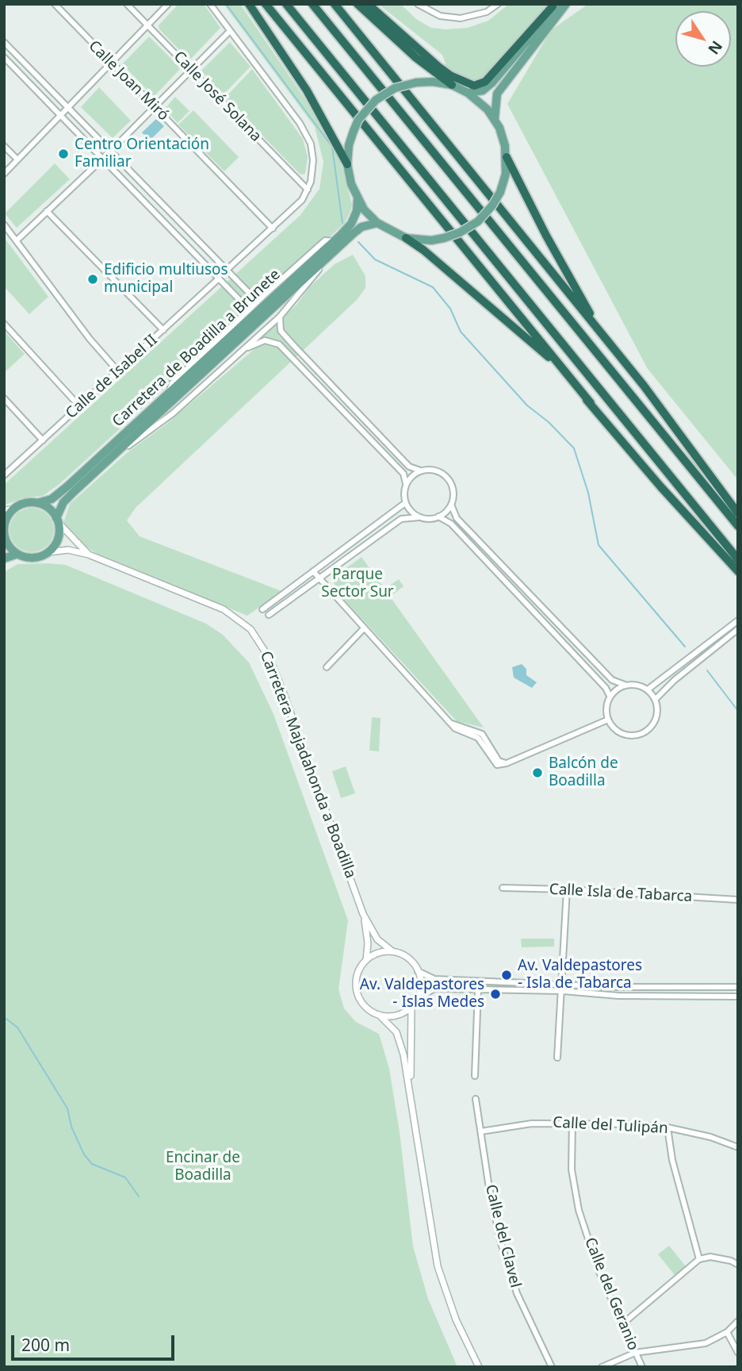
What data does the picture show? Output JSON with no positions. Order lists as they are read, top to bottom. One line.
{"streets":{"main road":["Carretera de Boadilla a Brunete"],"street":["Calle Joan Miró","Calle José Solana","Calle de Isabel II","Carretera Majadahonda a Boadilla","Calle Isla de Tabarca","Calle del Tulipán","Calle del Clavel","Calle del Geranio"]},"crossings":[["Carretera de Boadilla a Brunete","Carretera Majadahonda a Boadilla"],["Calle del Tulipán","Calle del Clavel"],["Calle del Tulipán","Calle del Geranio"]],"parks":["Parque Sector Sur","Encinar de Boadilla"],"places":["Centro Orientación Familiar","Edificio multiusos municipal","Balcón de Boadilla","Av. Valdepastores - Isla de Tabarca","Av. Valdepastores - Islas Medes"],"scale_bar":"200 m","north":"bottom right"}
